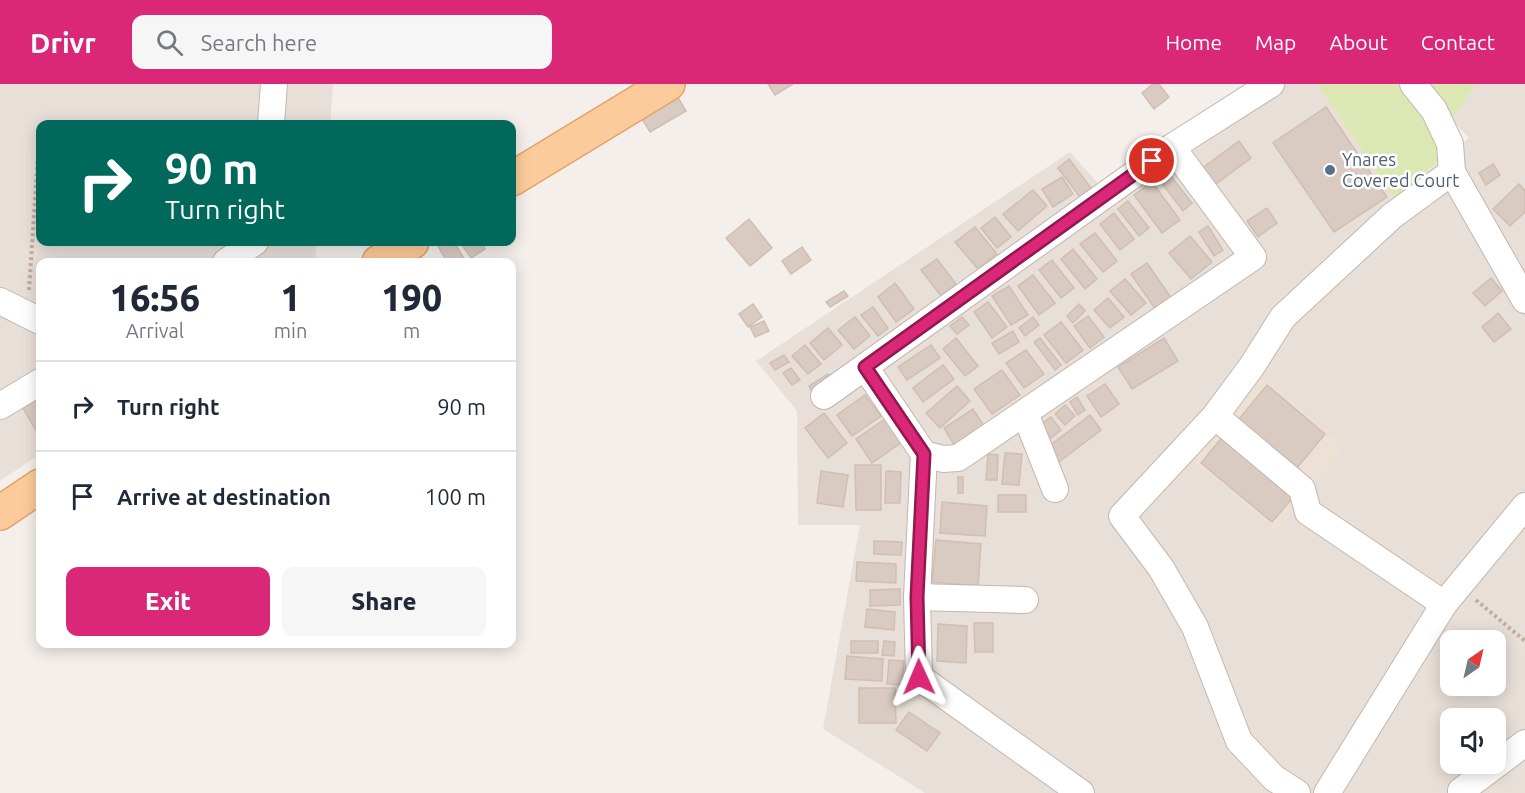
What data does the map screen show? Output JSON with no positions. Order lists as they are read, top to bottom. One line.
{"places":["Ynares Covered Court"],"north":"top right","page":{"header":"Drivr","search":"Search here","nav":["Home","Map","About","Contact"],"turn":["90 m","Turn right"],"eta":["16:56","Arrival","1","min","190","m"],"list":[{"name":"Turn right","value":"90 m"},{"name":"Arrive at destination","value":"100 m"}],"buttons":["Exit","Share"]}}
